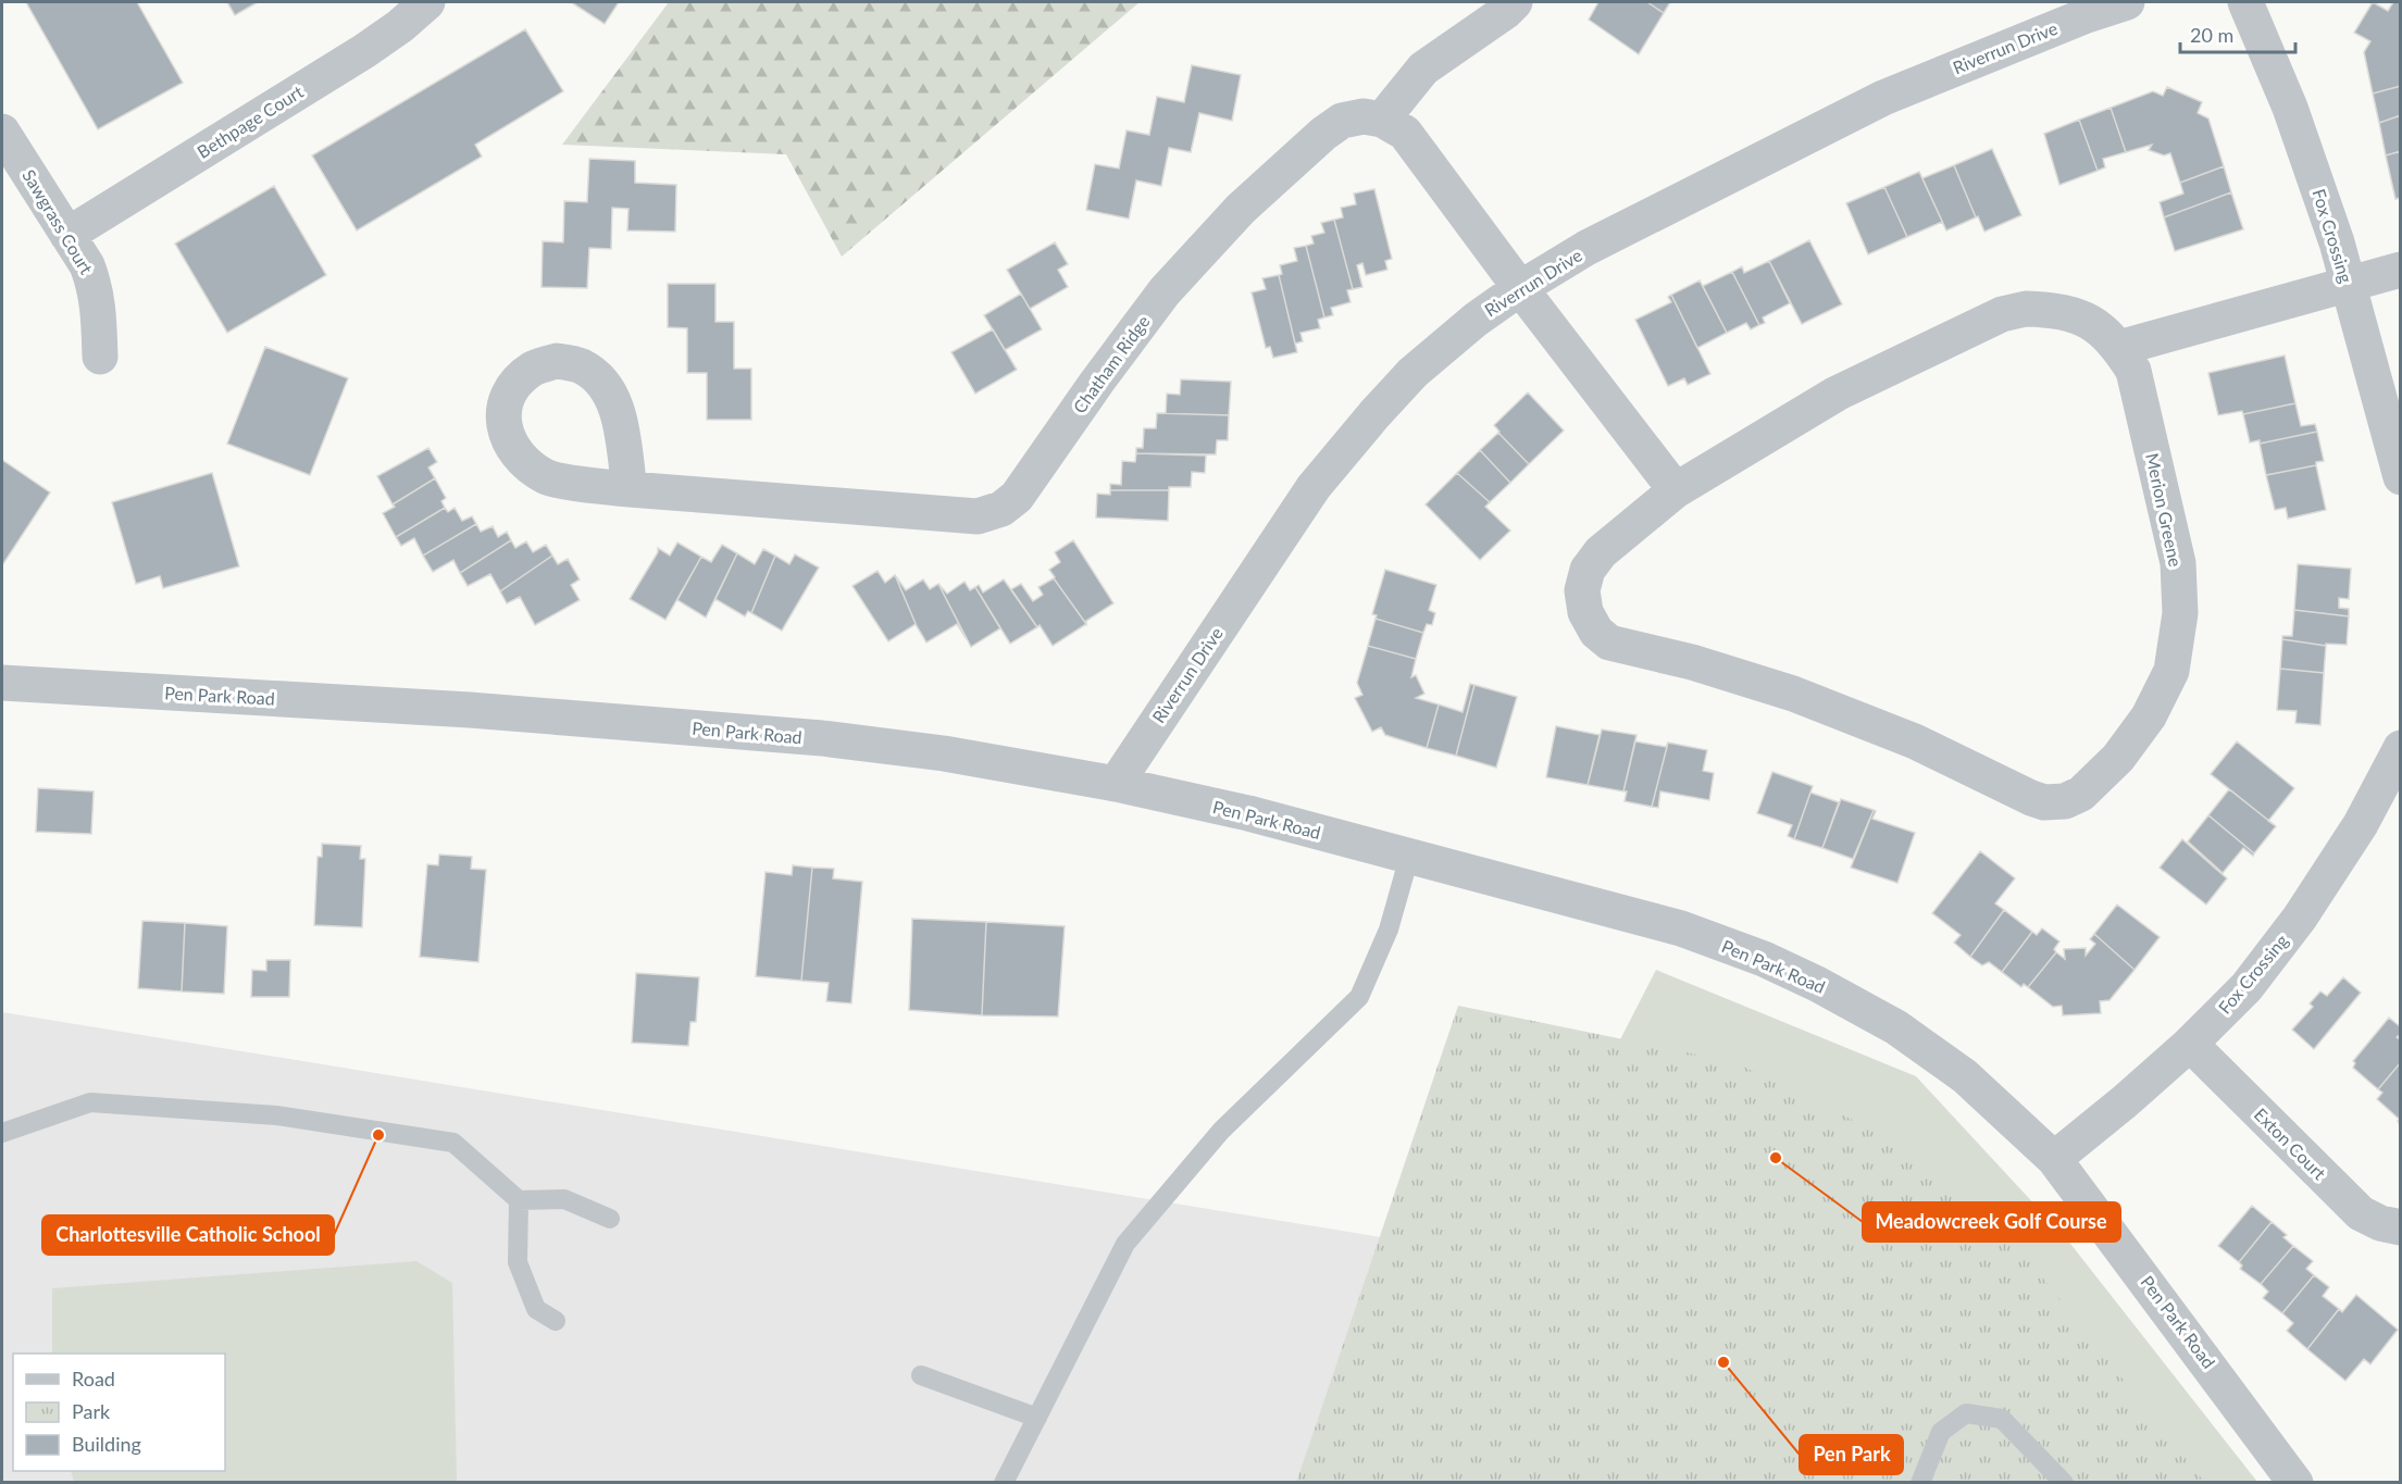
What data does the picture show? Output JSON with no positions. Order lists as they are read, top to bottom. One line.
{"streets":{"street":["Riverrun Drive","Bethpage Court","Sawgrass Court","Fox Crossing","Chatham Ridge","Merion Greene","Pen Park Road","Exton Court"]},"crossings":[["Riverrun Drive","Pen Park Road"],["Bethpage Court","Sawgrass Court"],["Fox Crossing","Pen Park Road"],["Fox Crossing","Exton Court"]],"places":["Charlottesville Catholic School","Meadowcreek Golf Course","Pen Park"],"legend":["Road","Park","Building"],"scale_bar":"20 m"}
